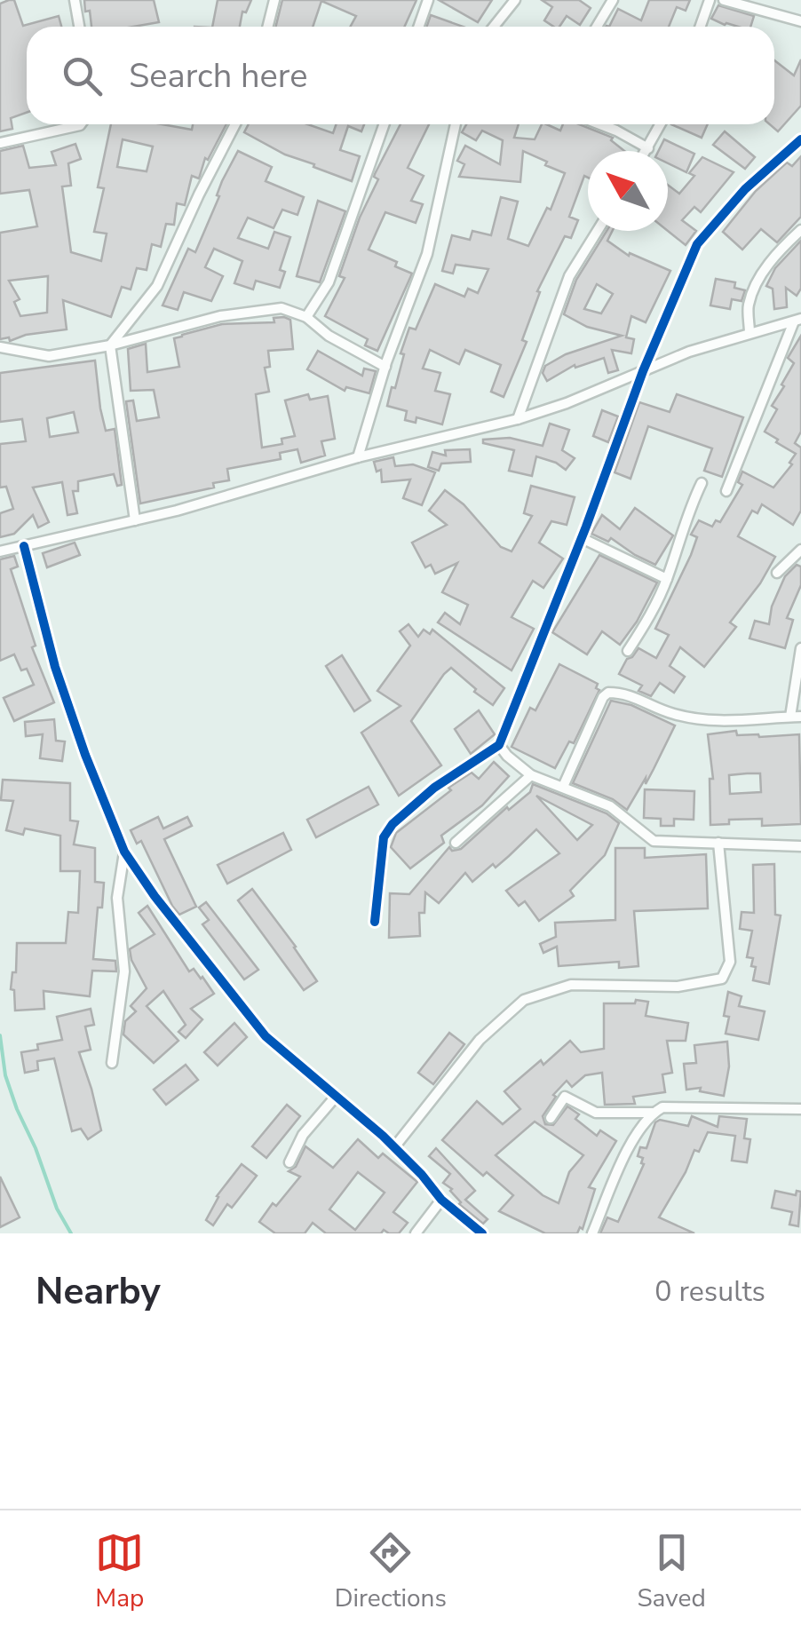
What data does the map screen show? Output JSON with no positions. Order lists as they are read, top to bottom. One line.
{"north":"top left","page":{"search":"Search here","heading":["Nearby","0 results"],"nav":["Map","Directions","Saved"]}}
